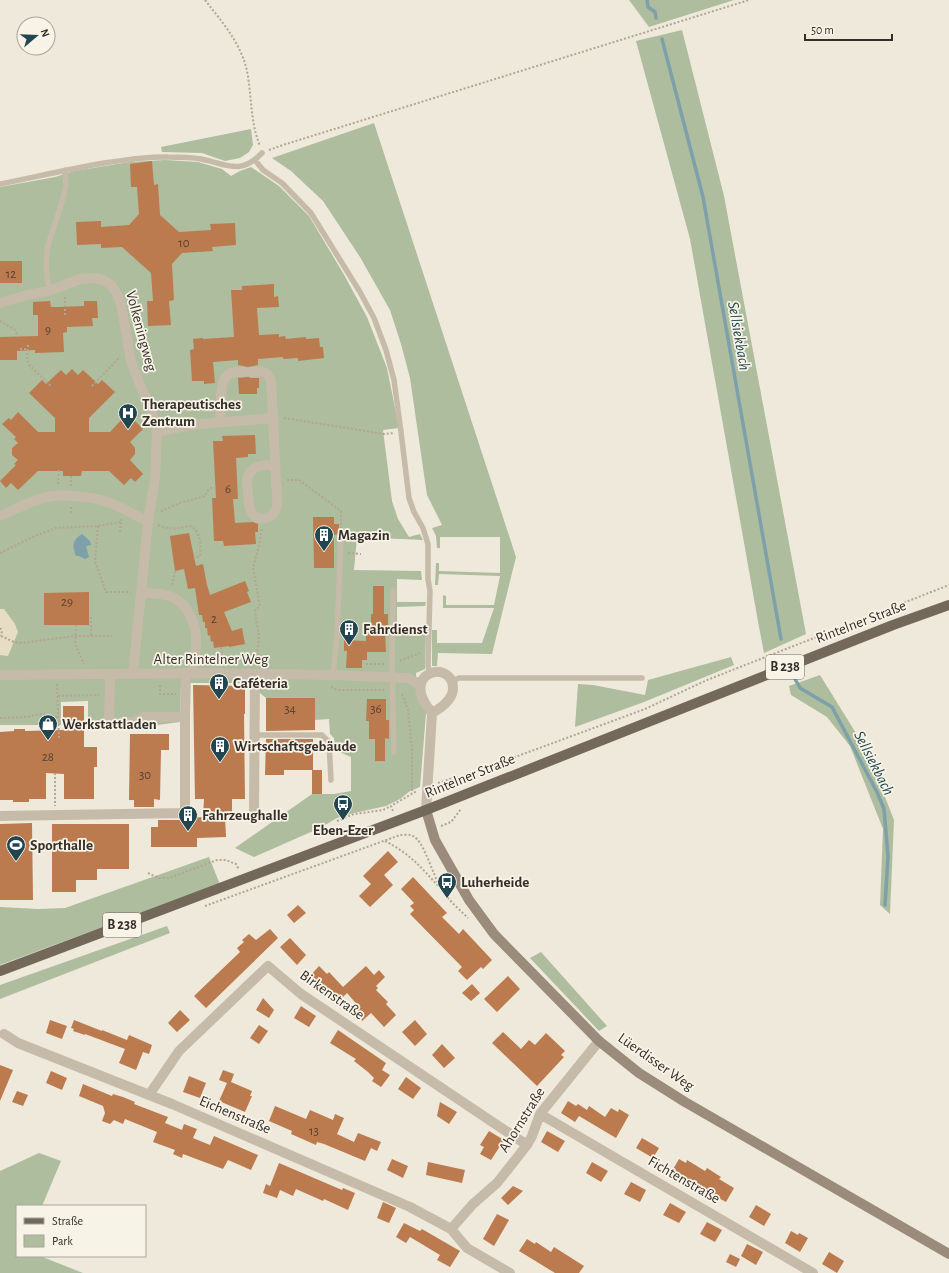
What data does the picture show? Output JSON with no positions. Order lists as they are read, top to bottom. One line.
{"streets":{"main road":["Rintelner Straße","B 238","Lüerdisser Weg"],"street":["Volkeningweg","Alter Rintelner Weg","Birkenstraße","Eichenstraße","Ahornstraße","Fichtenstraße"]},"crossings":[["Volkeningweg","Alter Rintelner Weg"],["Rintelner Straße","Lüerdisser Weg"],["Birkenstraße","Eichenstraße"],["Birkenstraße","Ahornstraße"],["Lüerdisser Weg","Ahornstraße"],["Eichenstraße","Ahornstraße"],["Ahornstraße","Fichtenstraße"]],"water":["Sellsiekbach"],"places":{"hospital":["Therapeutisches Zentrum"],"building":["Magazin","Fahrdienst","Caféteria","Wirtschaftsgebäude","Fahrzeughalle"],"shop":["Werkstattladen"],"bus stop":["Eben-Ezer","Luherheide"],"sports":["Sporthalle"]},"house_numbers":["10","12","9","6","29","2","34","36","28","30","13"],"legend":["Straße","Park"],"scale_bar":"50 m","north":"right"}
